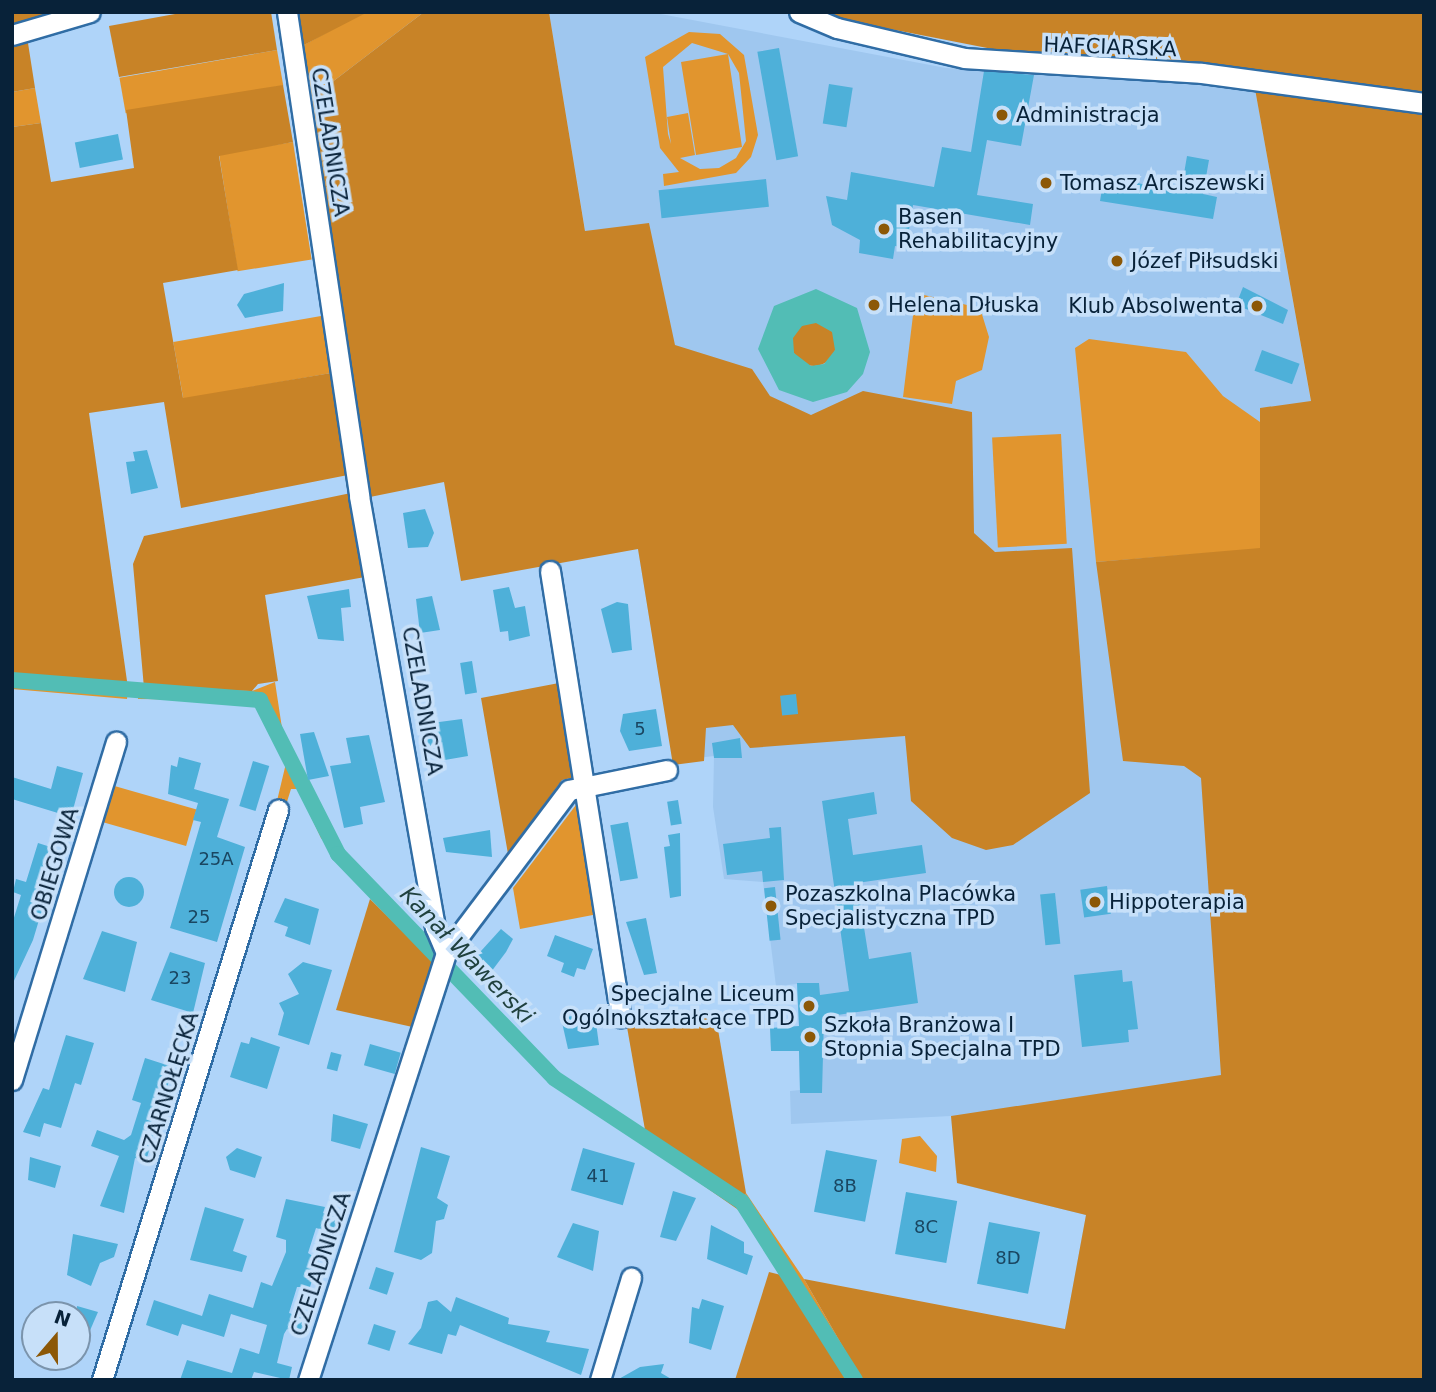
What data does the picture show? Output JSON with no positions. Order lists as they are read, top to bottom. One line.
{"streets":{"street":["HAFCIARSKA","CZELADNICZA","OBIEGOWA","CZARNOŁĘCKA"]},"water":["Kanał Wawerski"],"places":["Administracja","Tomasz Arciszewski","Basen Rehabilitacyjny","Józef Piłsudski","Helena Dłuska","Klub Absolwenta","Hippoterapia","Pozaszkolna Placówka Specjalistyczna TPD","Specjalne Liceum Ogólnokształcące TPD","Szkoła Branżowa I Stopnia Specjalna TPD"],"house_numbers":["5","25A","25","23","41","8B","8C","8D"],"north":"top"}
